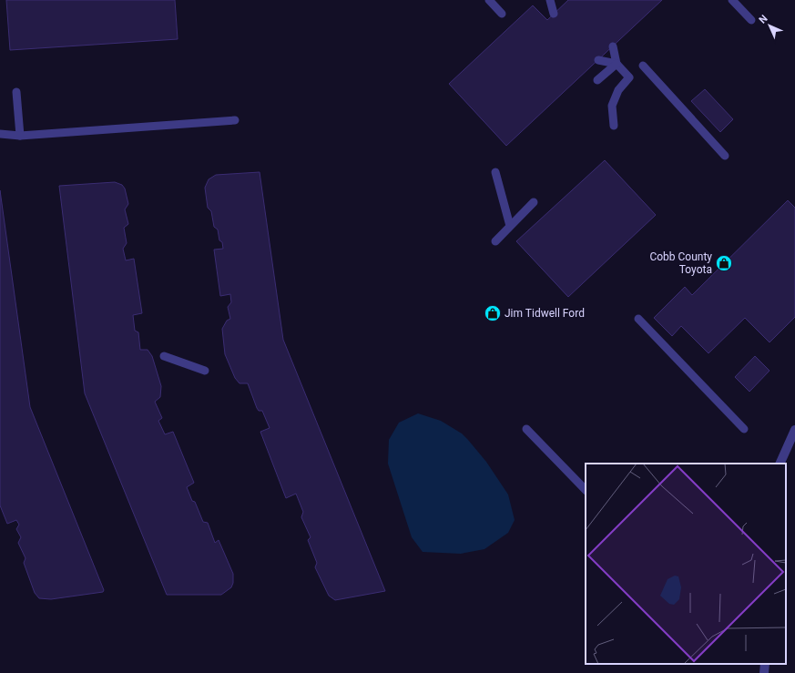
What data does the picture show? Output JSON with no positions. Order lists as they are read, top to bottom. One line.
{"places":{"shop":["Cobb County Toyota","Jim Tidwell Ford"]},"north":"top left"}
